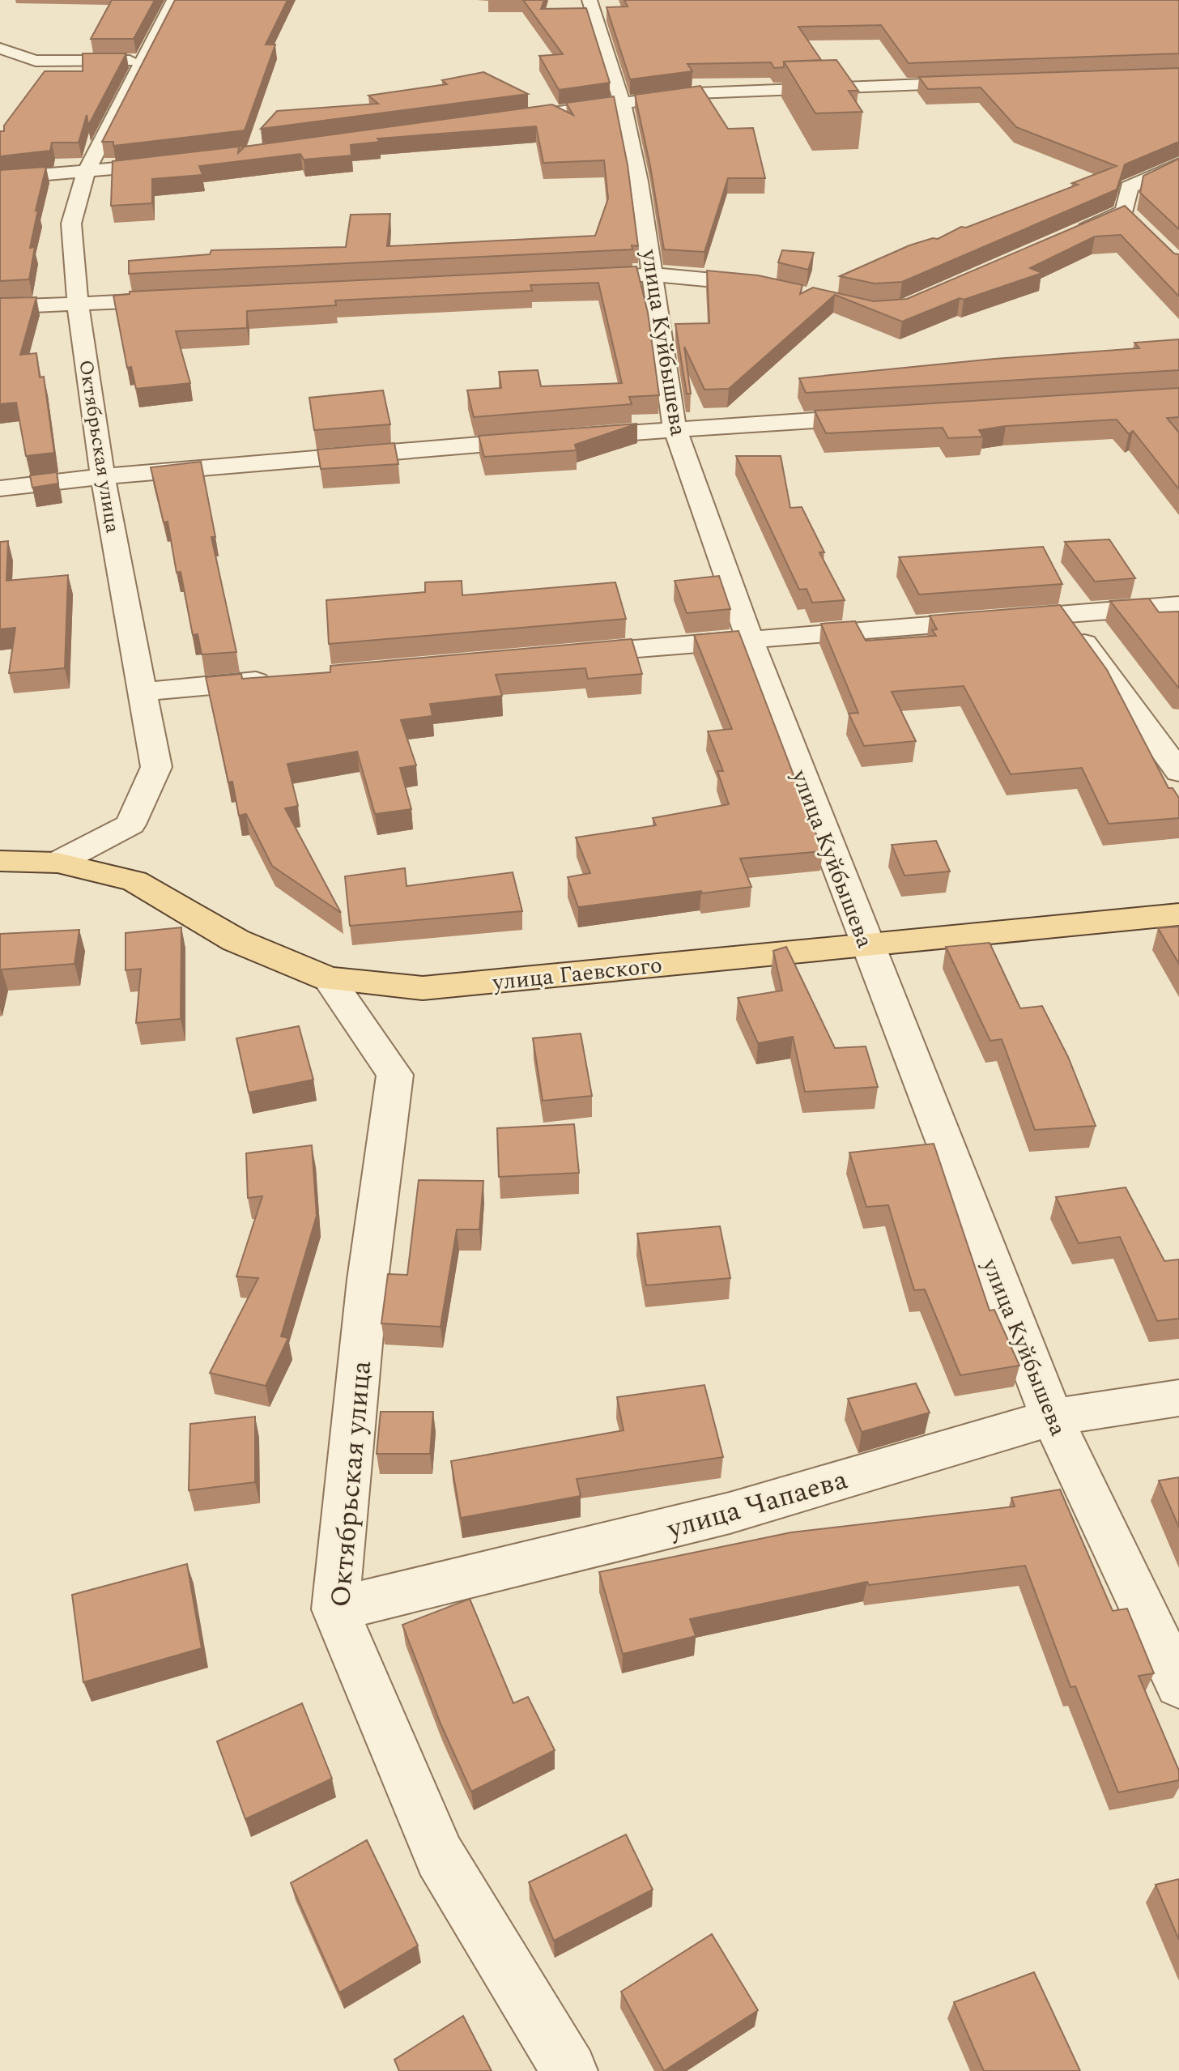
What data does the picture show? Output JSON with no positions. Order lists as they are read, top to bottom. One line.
{"streets":{"main road":["улица Гаевского"],"street":["улица Куйбышева","Октябрьская улица","улица Чапаева"]},"crossings":[["улица Куйбышева","улица Гаевского"],["улица Куйбышева","улица Чапаева"],["Октябрьская улица","улица Гаевского"],["Октябрьская улица","улица Чапаева"]]}
